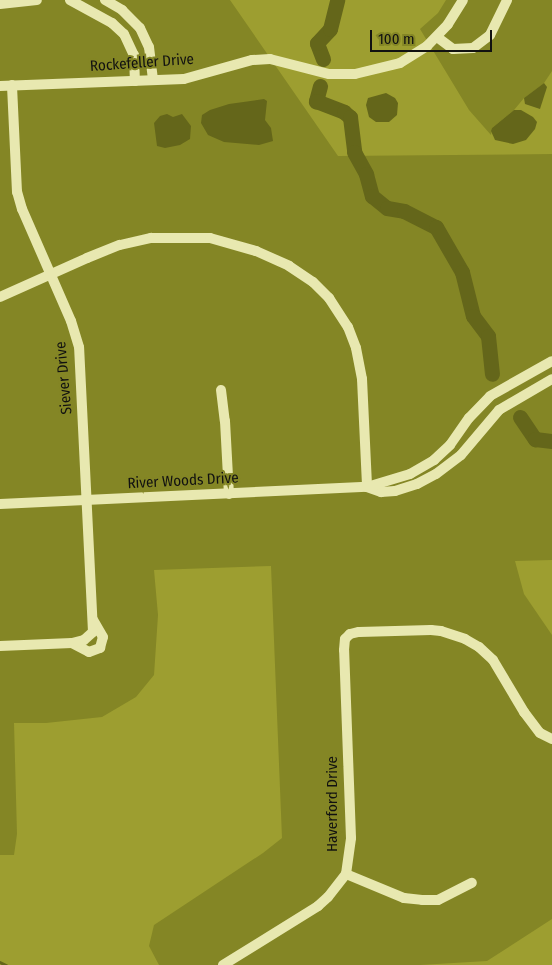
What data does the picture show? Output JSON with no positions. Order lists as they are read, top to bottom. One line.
{"streets":{"street":["Rockefeller Drive","Siever Drive","River Woods Drive","Haverford Drive"]},"crossings":[["Rockefeller Drive","Siever Drive"],["Siever Drive","River Woods Drive"]],"scale_bar":"100 m"}
